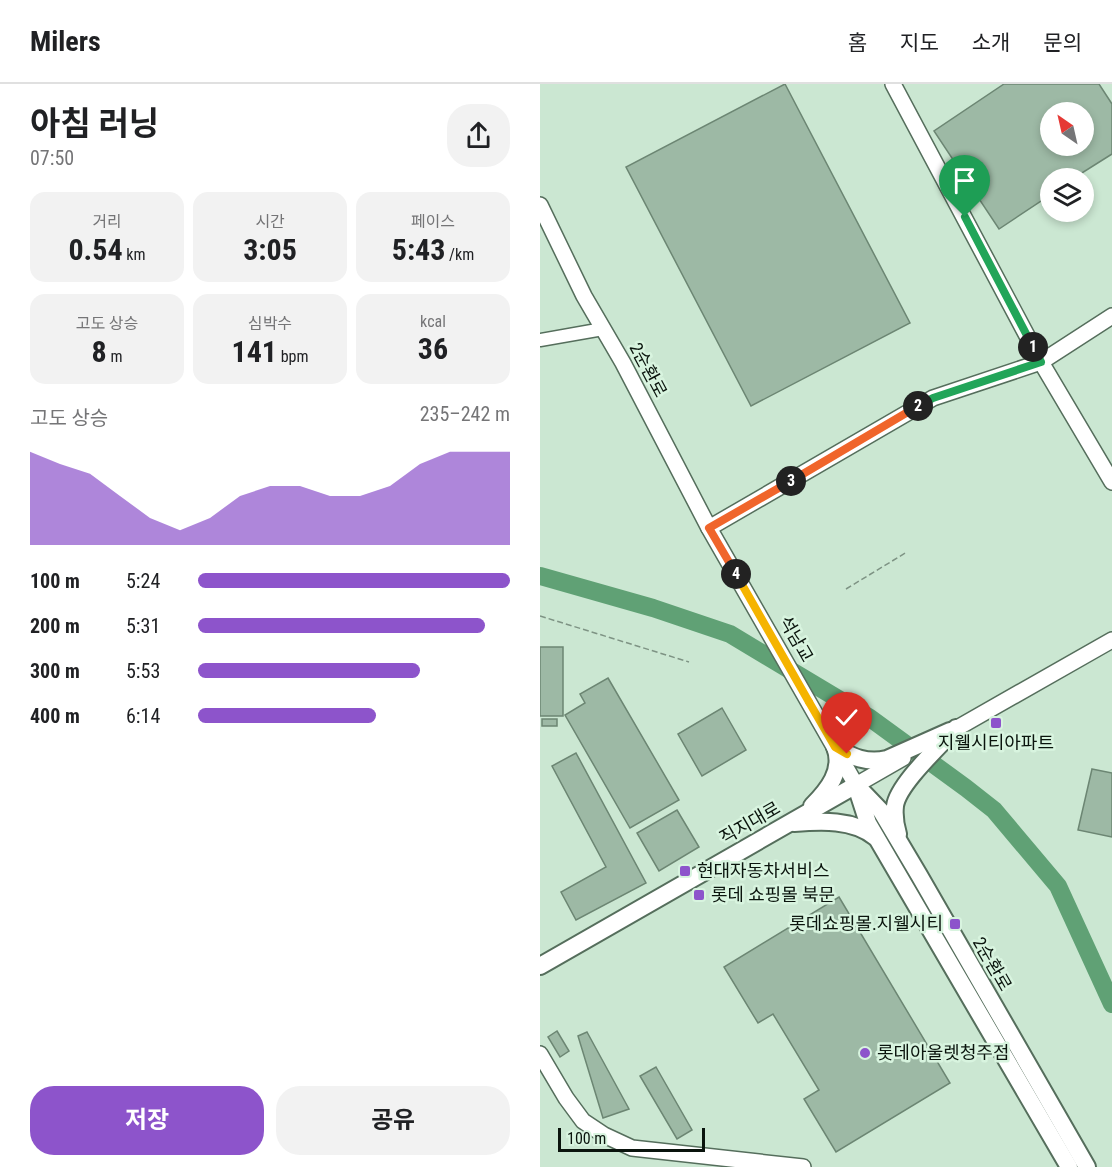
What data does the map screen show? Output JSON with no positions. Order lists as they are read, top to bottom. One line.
{"streets":{"main road":["2순환로","직지대로"],"street":["석남교"]},"crossings":[["2순환로","석남교"],["2순환로","직지대로"]],"places":{"transit":["지웰시티아파트","현대자동차서비스","롯데 쇼핑몰 북문","롯데쇼핑몰.지웰시티"],"other":["롯데아울렛청주점"]},"scale_bar":"100 m","north":"top left","page":{"header":"Milers","nav":["홈","지도","소개","문의"],"heading":["아침 러닝","07:50"],"stats":[["거리","0.54 km"],["시간","3:05"],["페이스","5:43 /km"],["고도 상승","8 m"],["심박수","141 bpm"],["kcal","36"]],"pins":["1","2","3","4"],"chart":["고도 상승","235–242 m"],"list":[{"name":"100 m","note":"5:24"},{"name":"200 m","note":"5:31"},{"name":"300 m","note":"5:53"},{"name":"400 m","note":"6:14"}],"buttons":["저장","공유"],"scale":"100 m"}}
